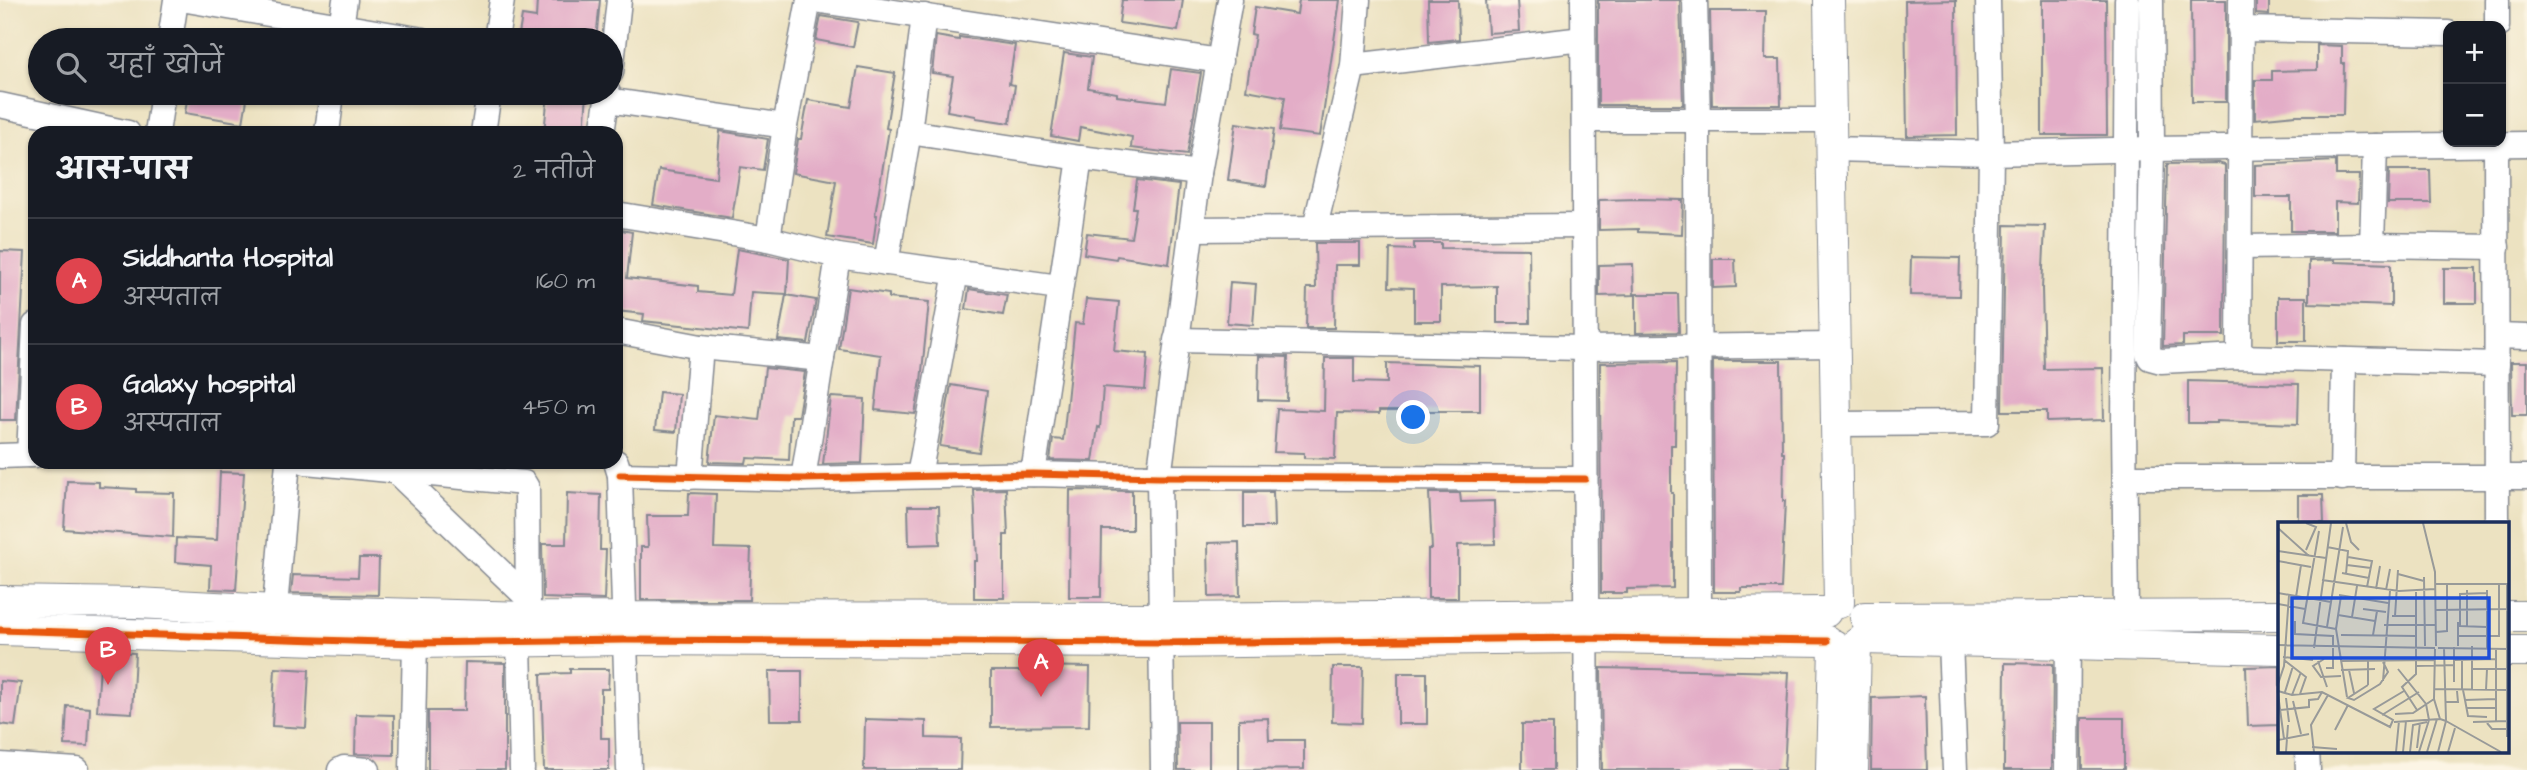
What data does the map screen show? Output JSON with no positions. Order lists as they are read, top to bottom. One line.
{"page":{"map_buttons":["+","−"],"search":"यहाँ खोजें","heading":["आस-पास","2 नतीजे"],"list":[{"mark":"A","name":"Siddhanta Hospital","note":"अस्पताल","value":"160 m"},{"mark":"B","name":"Galaxy hospital","note":"अस्पताल","value":"450 m"}],"pins":["B","A"]}}
